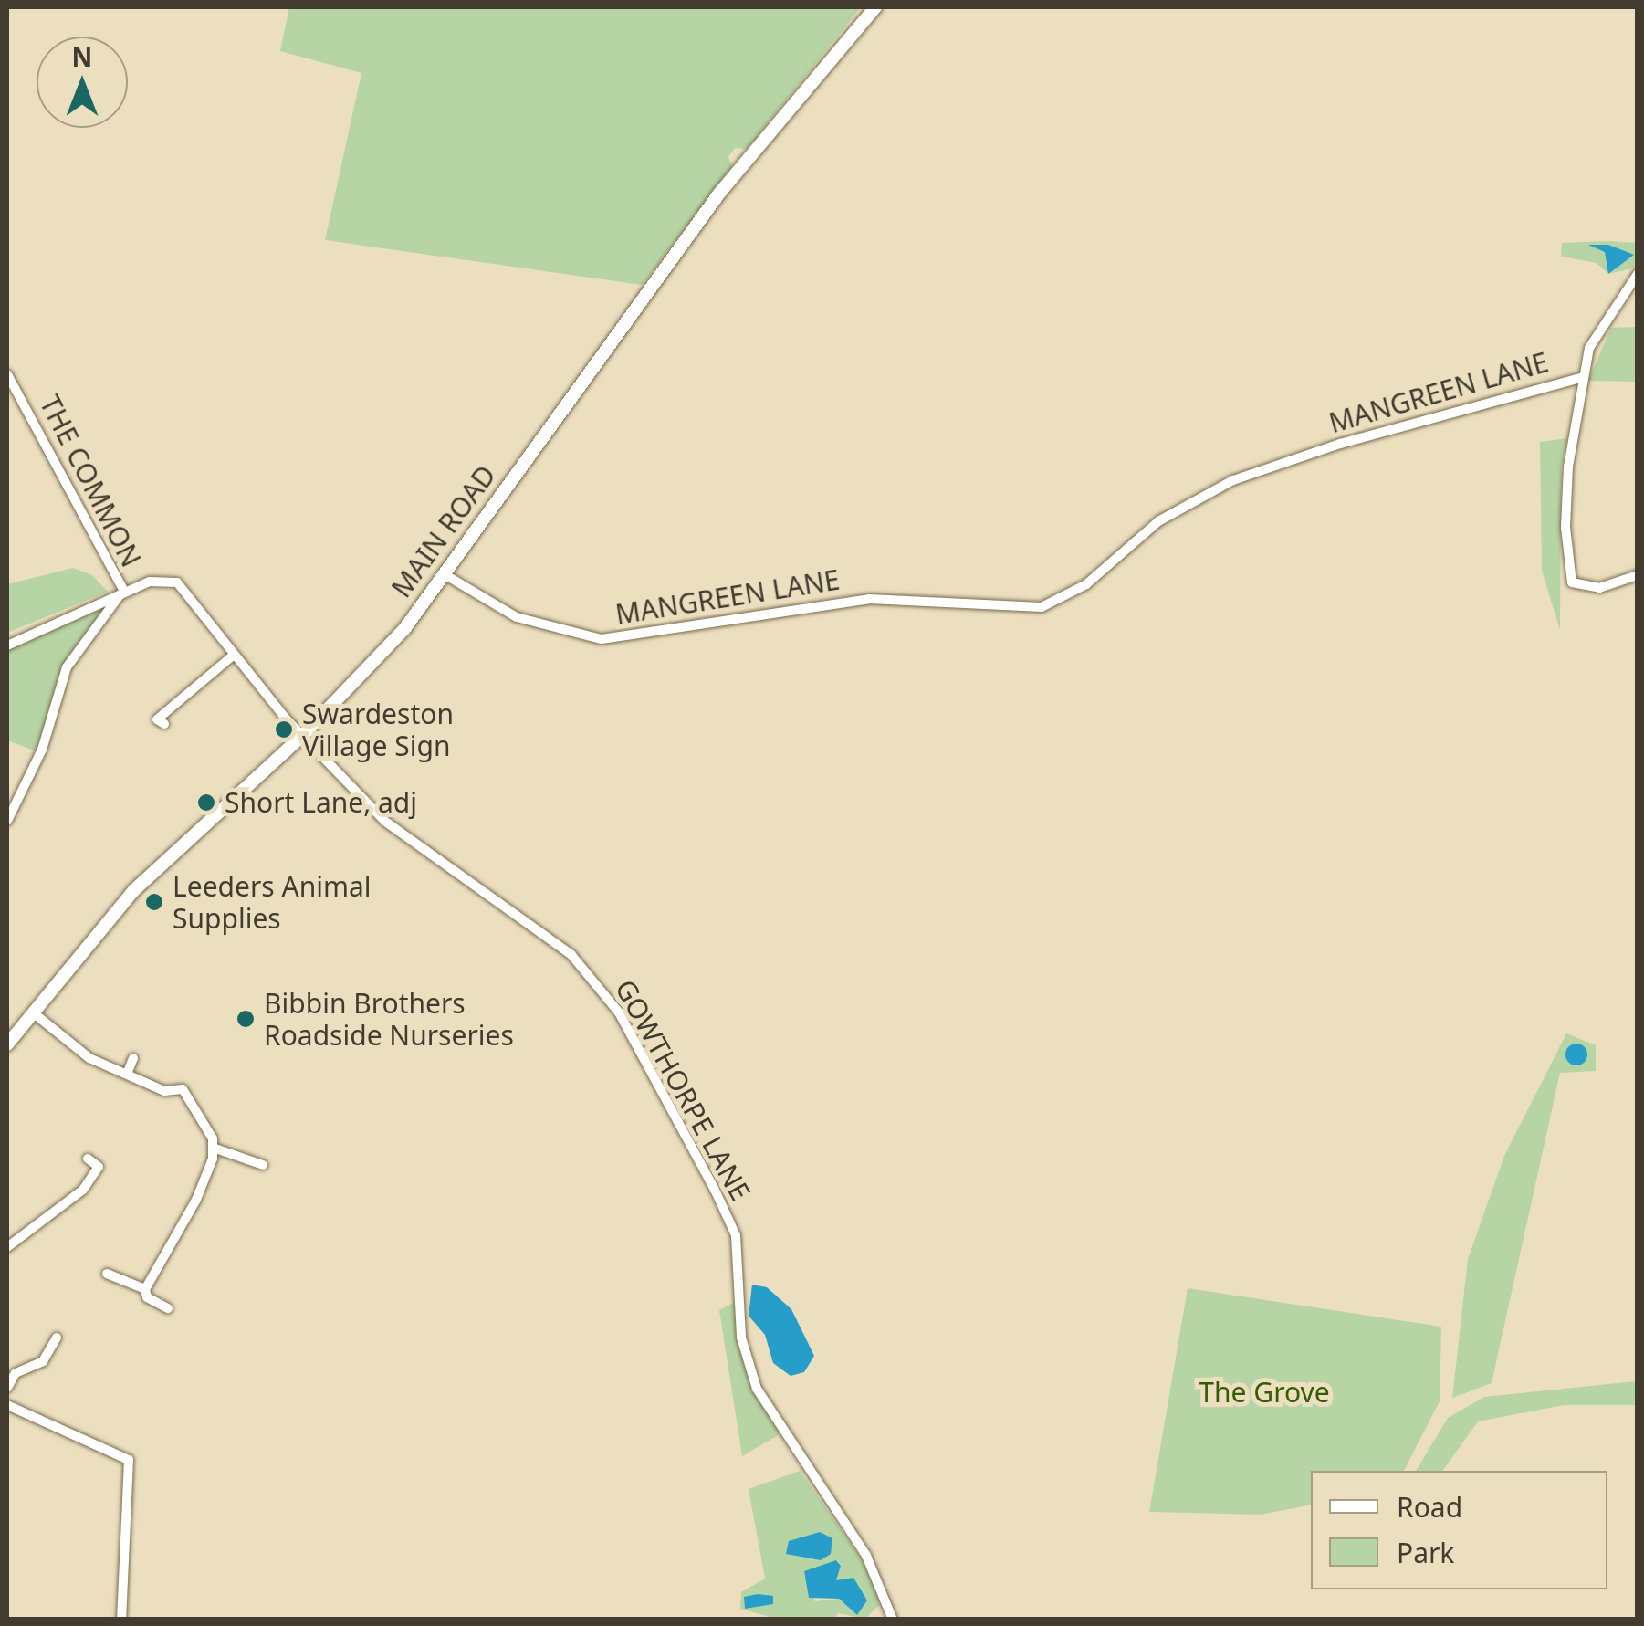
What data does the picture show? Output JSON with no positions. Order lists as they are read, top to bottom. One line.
{"streets":{"main road":["MAIN ROAD"],"street":["MANGREEN LANE","THE COMMON","GOWTHORPE LANE"]},"crossings":[["MANGREEN LANE","MAIN ROAD"],["THE COMMON","GOWTHORPE LANE"],["MAIN ROAD","GOWTHORPE LANE"]],"parks":["The Grove"],"places":["Swardeston Village Sign","Short Lane, adj","Leeders Animal Supplies","Bibbin Brothers Roadside Nurseries"],"legend":["Road","Park"],"north":"top"}
